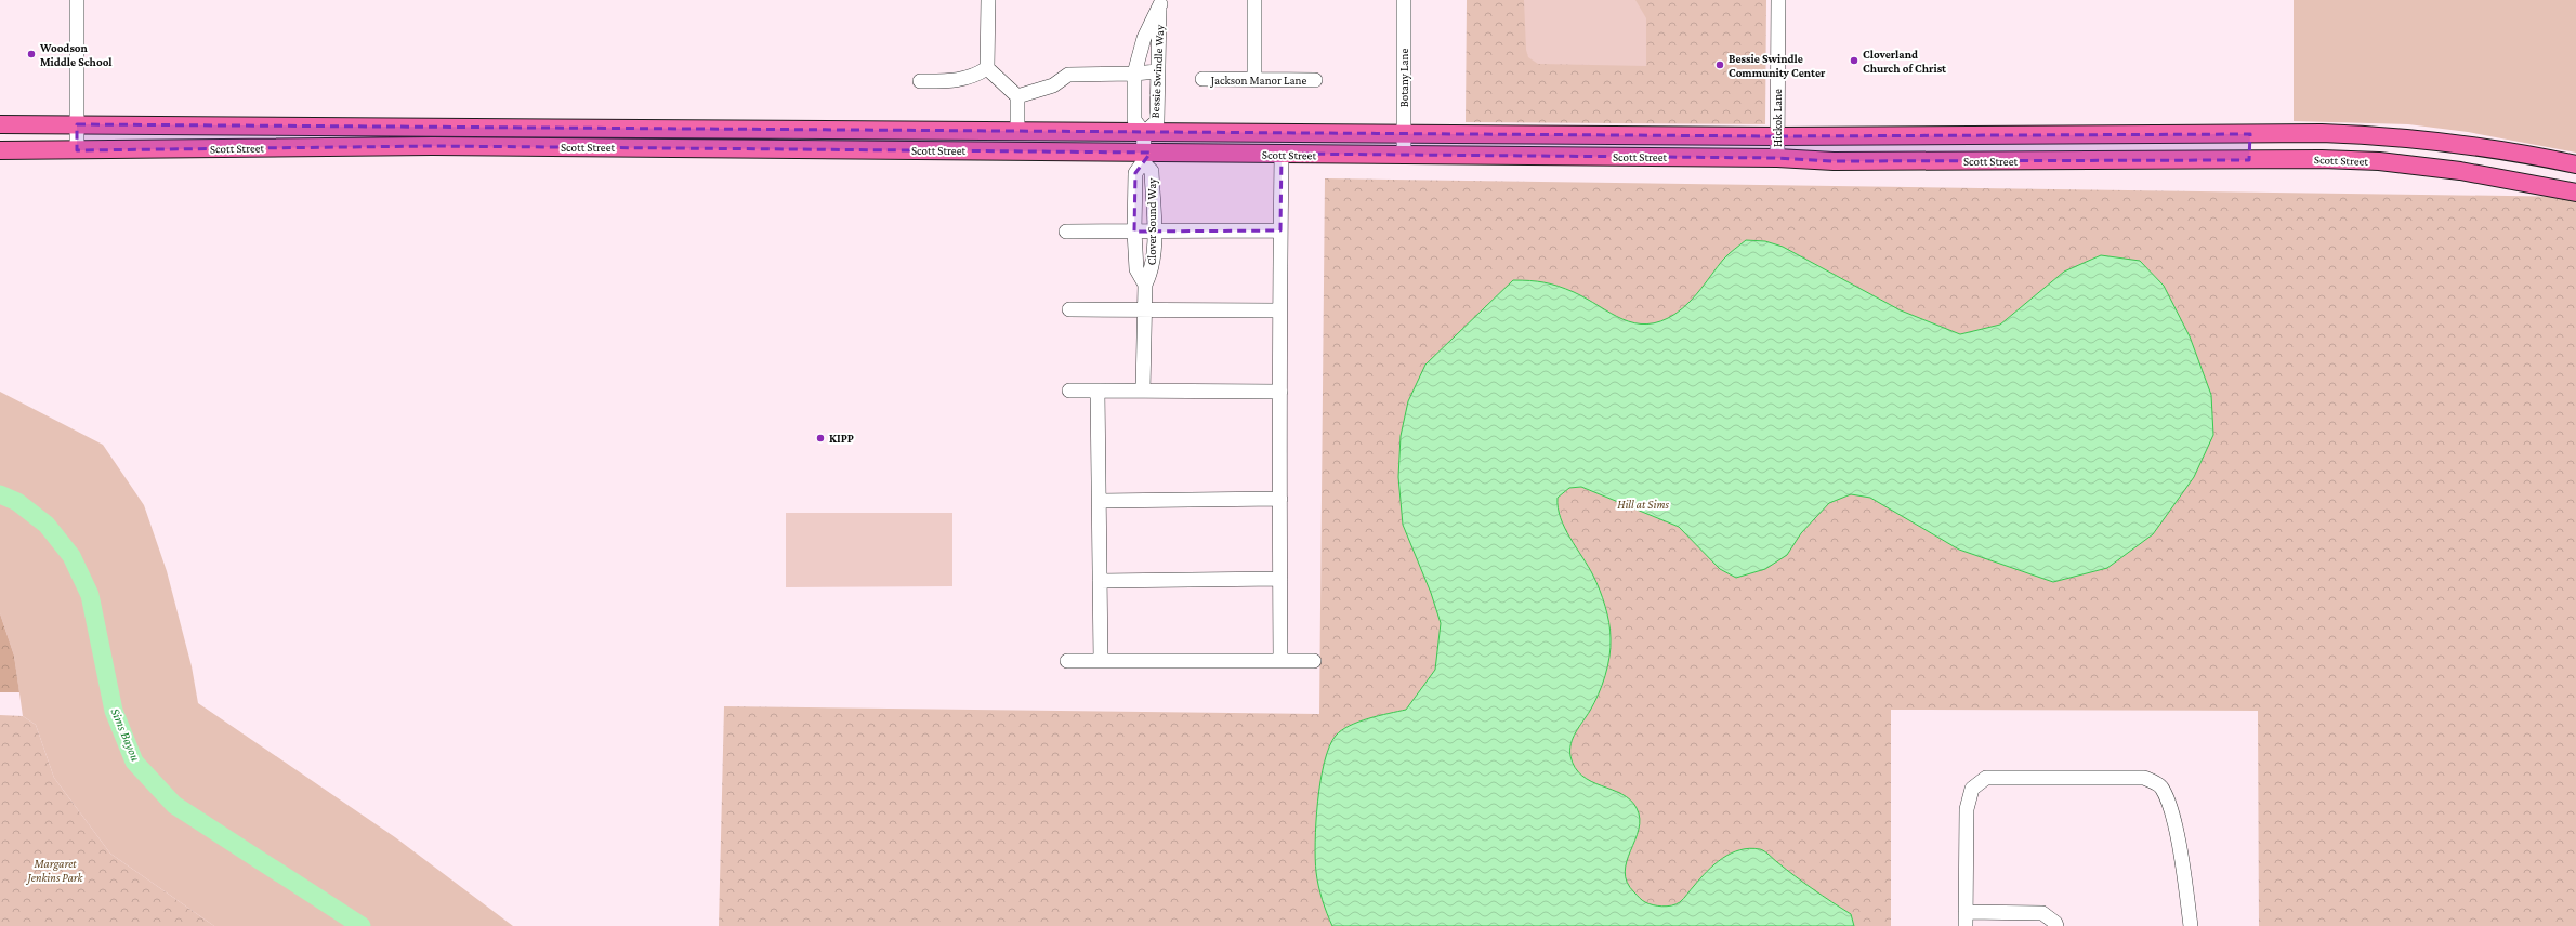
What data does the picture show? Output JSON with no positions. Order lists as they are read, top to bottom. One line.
{"streets":{"main road":["Scott Street"],"street":["Bessie Swindle Way","Botany Lane","Jackson Manor Lane","Hickok Lane","Clover Sound Way"]},"crossings":[["Bessie Swindle Way","Scott Street"],["Bessie Swindle Way","Clover Sound Way"],["Botany Lane","Scott Street"],["Hickok Lane","Scott Street"],["Scott Street","Clover Sound Way"]],"water":["Sims Bayou"],"parks":["Hill at Sims","Margaret Jenkins Park"],"places":["Woodson Middle School","Cloverland Church of Christ","Bessie Swindle Community Center","KIPP"]}
